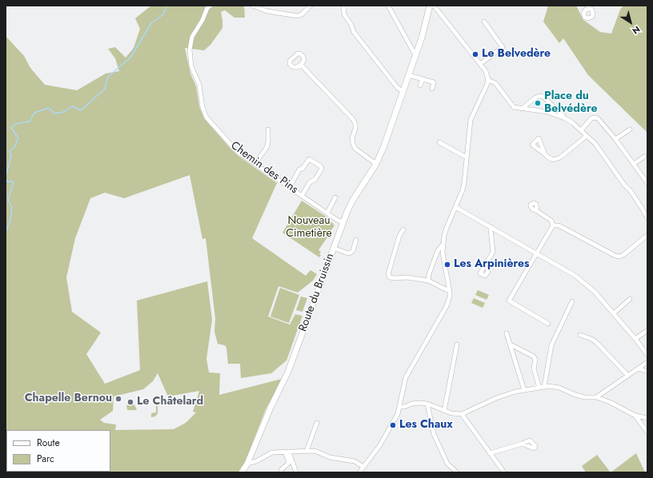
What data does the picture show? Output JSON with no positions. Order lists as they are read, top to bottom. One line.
{"streets":{"street":["Chemin des Pins","Route du Bruissin"]},"crossings":[["Chemin des Pins","Route du Bruissin"]],"parks":["Nouveau Cimetière"],"places":["Le Belvedère","Place du Belvédère","Les Arpinières","Chapelle Bernou","Le Châtelard","Les Chaux"],"legend":["Route","Parc"],"north":"bottom right"}
